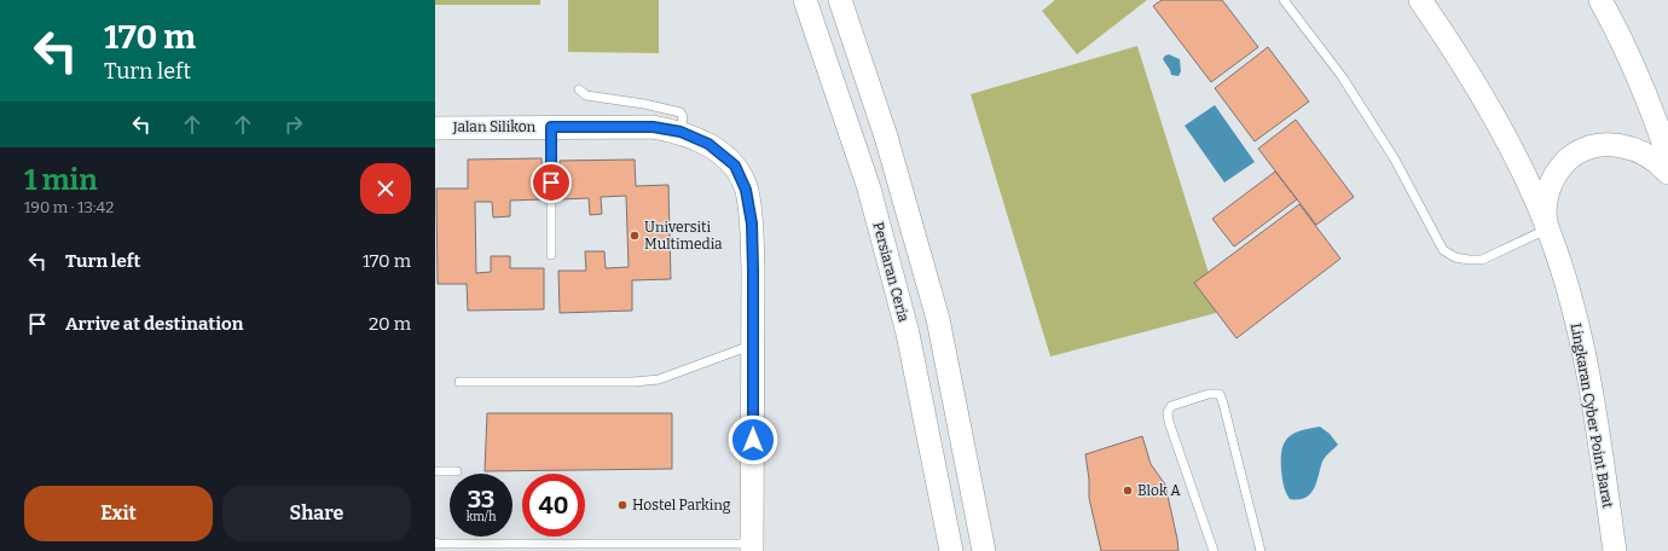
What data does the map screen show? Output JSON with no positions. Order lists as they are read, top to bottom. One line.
{"streets":{"street":["Jalan Silikon","Persiaran Ceria","Lingkaran Cyber Point Barat"]},"places":["Universiti Multimedia","Blok A","Hostel Parking"],"page":{"turn":["170 m","Turn left"],"heading":["1 min","190 m · 13:42"],"list":[{"name":"Turn left","value":"170 m"},{"name":"Arrive at destination","value":"20 m"}],"speed":"33 km/h","limit":"40","buttons":["Exit","Share"]}}
